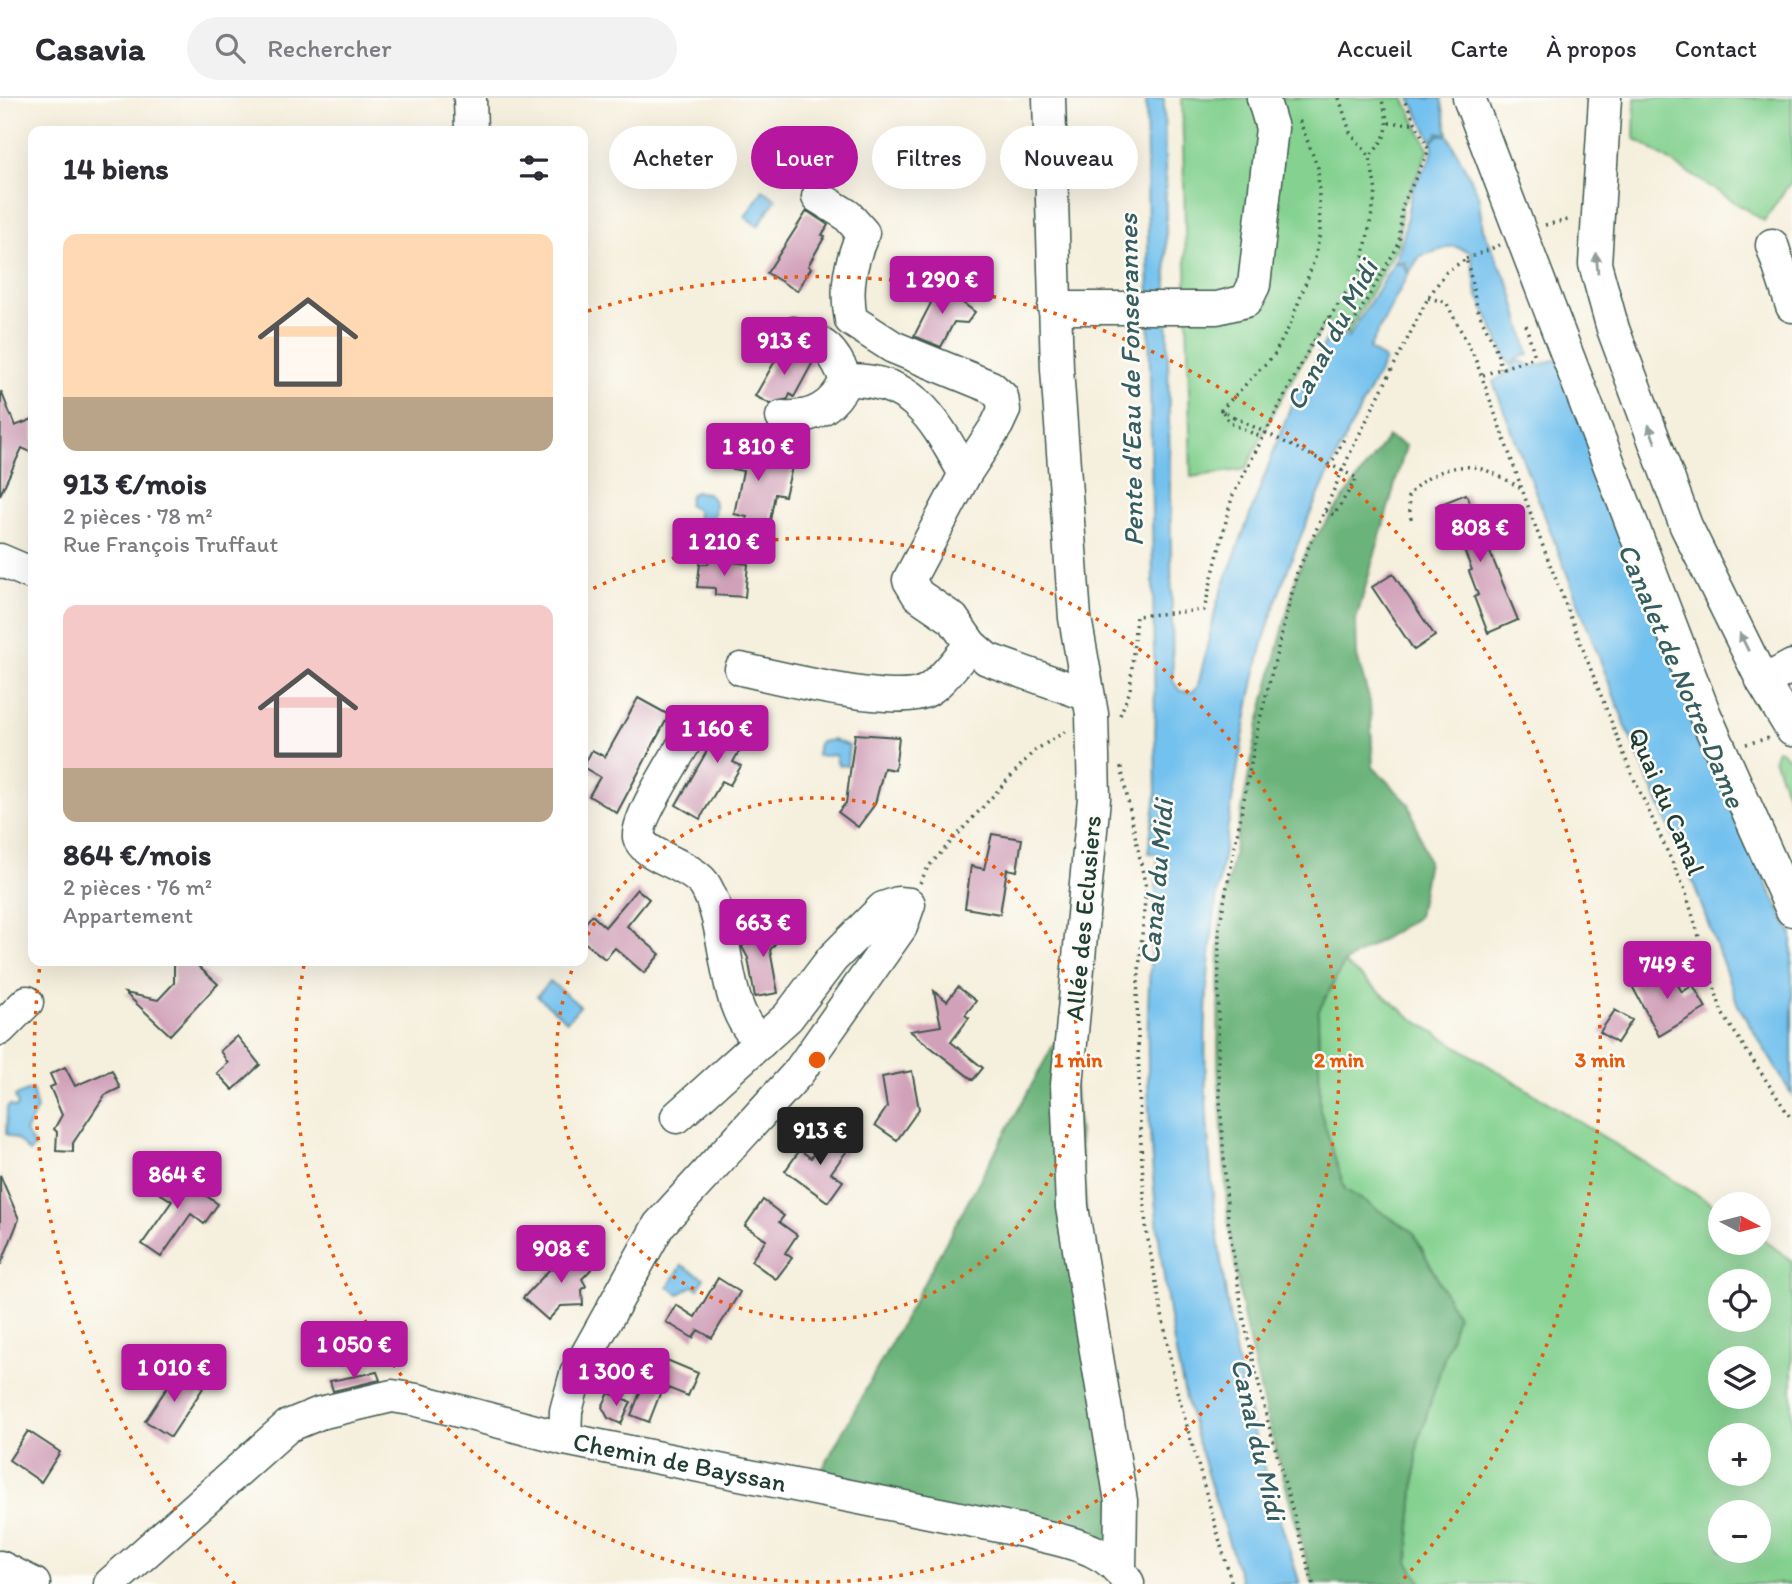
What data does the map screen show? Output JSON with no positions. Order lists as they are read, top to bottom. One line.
{"streets":{"street":["Allée des Eclusiers","Chemin de Bayssan"],"path":["Quai du Canal"]},"crossings":[["Allée des Eclusiers","Chemin de Bayssan"]],"water":["Canal du Midi","Pente d'Eau de Fonserannes","Canalet de Notre-Dame"],"north":"right","page":{"header":"Casavia","search":"Rechercher","nav":["Accueil","Carte","À propos","Contact"],"chip":["Acheter","Louer","Filtres","Nouveau"],"heading":"14 biens","list":[{"name":"913 €/mois","note":"2 pièces · 78 m² · Rue François Truffaut"},{"name":"864 €/mois","note":"2 pièces · 76 m² · Appartement"}],"price":["1 290 €","913 €","1 810 €","808 €","1 210 €","1 160 €","663 €","749 €","913 €","864 €","908 €","1 050 €","1 010 €","1 300 €"],"map_buttons":["+","−"]},"rings":["1 min","2 min","3 min"]}
